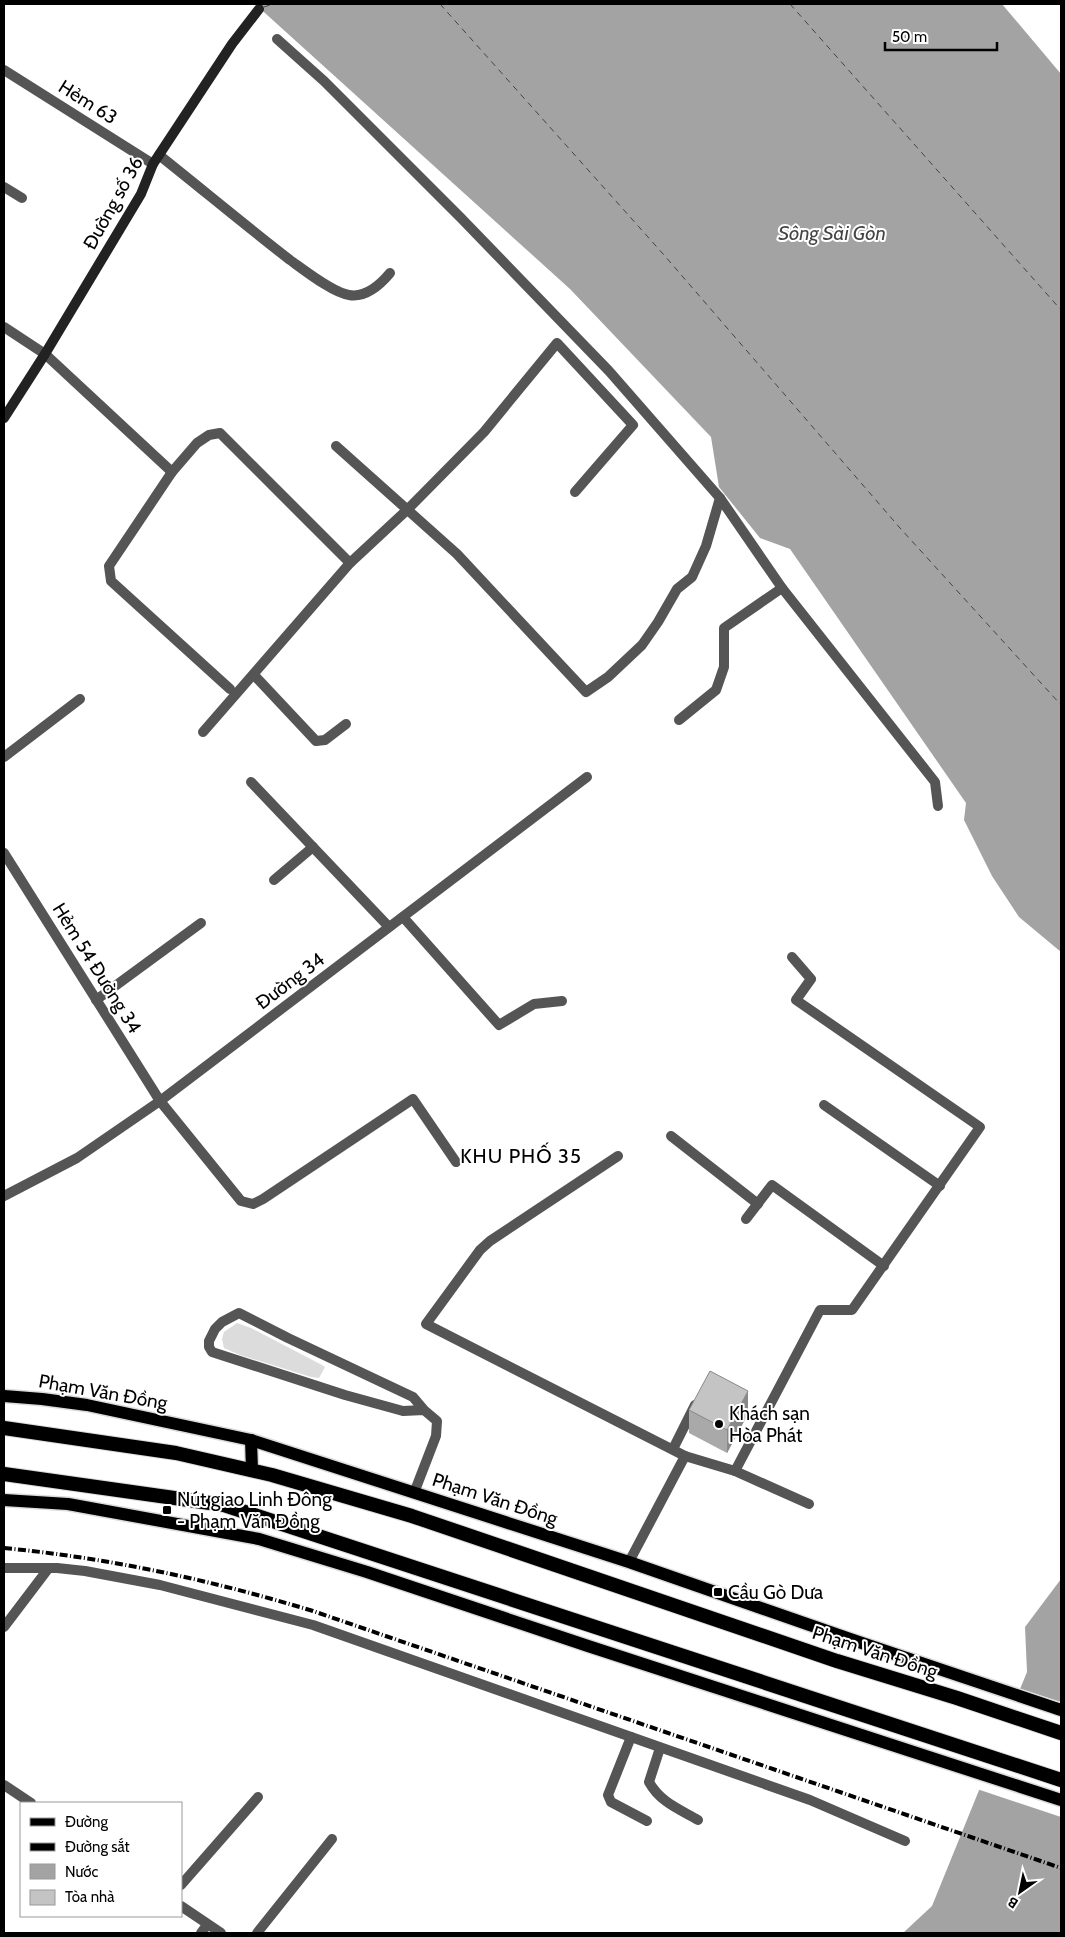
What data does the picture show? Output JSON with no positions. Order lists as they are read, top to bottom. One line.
{"streets":{"highway":["Phạm Văn Đồng"],"main road":["Đường số 36"],"street":["Hẻm 63","Hẻm 54 Đường 34","Đường 34"]},"crossings":[["Hẻm 63","Đường số 36"],["Hẻm 54 Đường 34","Đường 34"]],"districts":["KHU PHỐ 35"],"water":["Sông Sài Gòn"],"places":{"other":["Khách sạn Hòa Phát"],"transit":["Nút giao Linh Đông - Phạm Văn Đồng","Cầu Gò Dưa"]},"legend":["Đường","Đường sắt","Nước","Tòa nhà"],"scale_bar":"50 m","north":"bottom left"}
